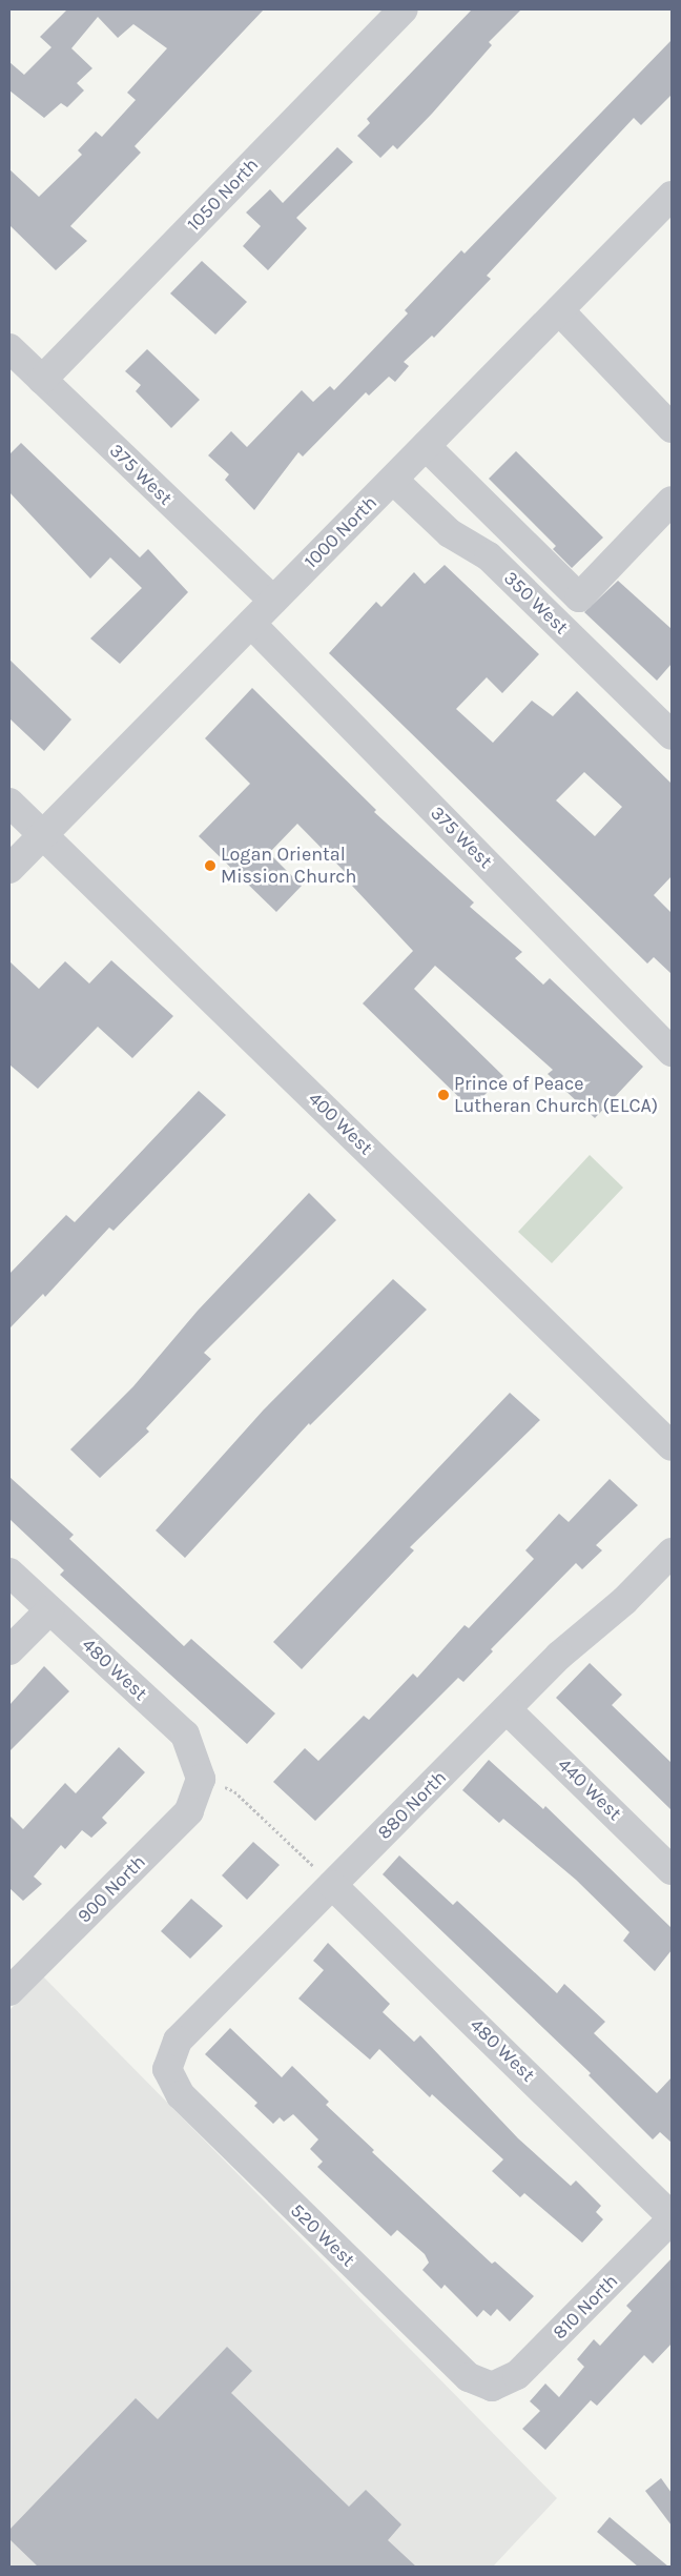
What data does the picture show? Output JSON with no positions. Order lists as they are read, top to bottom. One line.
{"streets":{"street":["1050 North","375 West","1000 North","350 West","400 West","480 West","440 West","880 North","900 North","520 West","810 North"]},"crossings":[["1050 North","375 West"],["375 West","1000 North"],["1000 North","350 West"],["1000 North","400 West"],["480 West","880 North"],["480 West","900 North"],["480 West","810 North"],["440 West","880 North"],["880 North","520 West"],["520 West","810 North"]],"places":["Logan Oriental Mission Church","Prince of Peace Lutheran Church (ELCA)"]}
